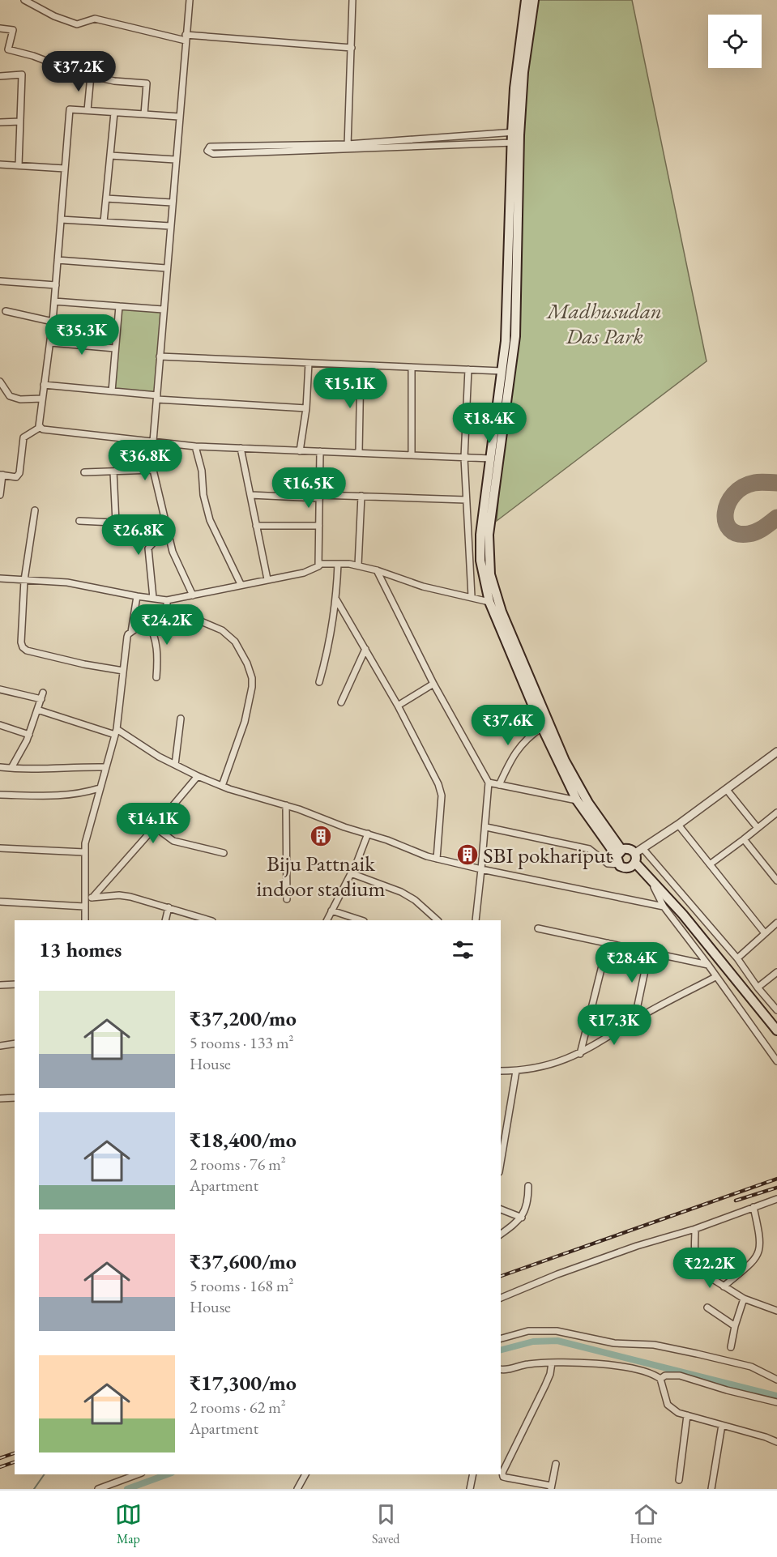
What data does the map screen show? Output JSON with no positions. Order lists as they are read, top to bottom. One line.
{"parks":["Madhusudan Das Park"],"places":{"building":["Biju Pattnaik indoor stadium","SBI pokhariput"]},"page":{"price":["₹37.2K","₹35.3K","₹15.1K","₹18.4K","₹36.8K","₹16.5K","₹26.8K","₹24.2K","₹37.6K","₹14.1K","₹28.4K","₹17.3K","₹22.2K"],"heading":"13 homes","list":[{"name":"₹37,200/mo","note":"5 rooms · 133 m² · House"},{"name":"₹18,400/mo","note":"2 rooms · 76 m² · Apartment"},{"name":"₹37,600/mo","note":"5 rooms · 168 m² · House"},{"name":"₹17,300/mo","note":"2 rooms · 62 m² · Apartment"}],"tabs":["Map","Saved","Home"]}}
